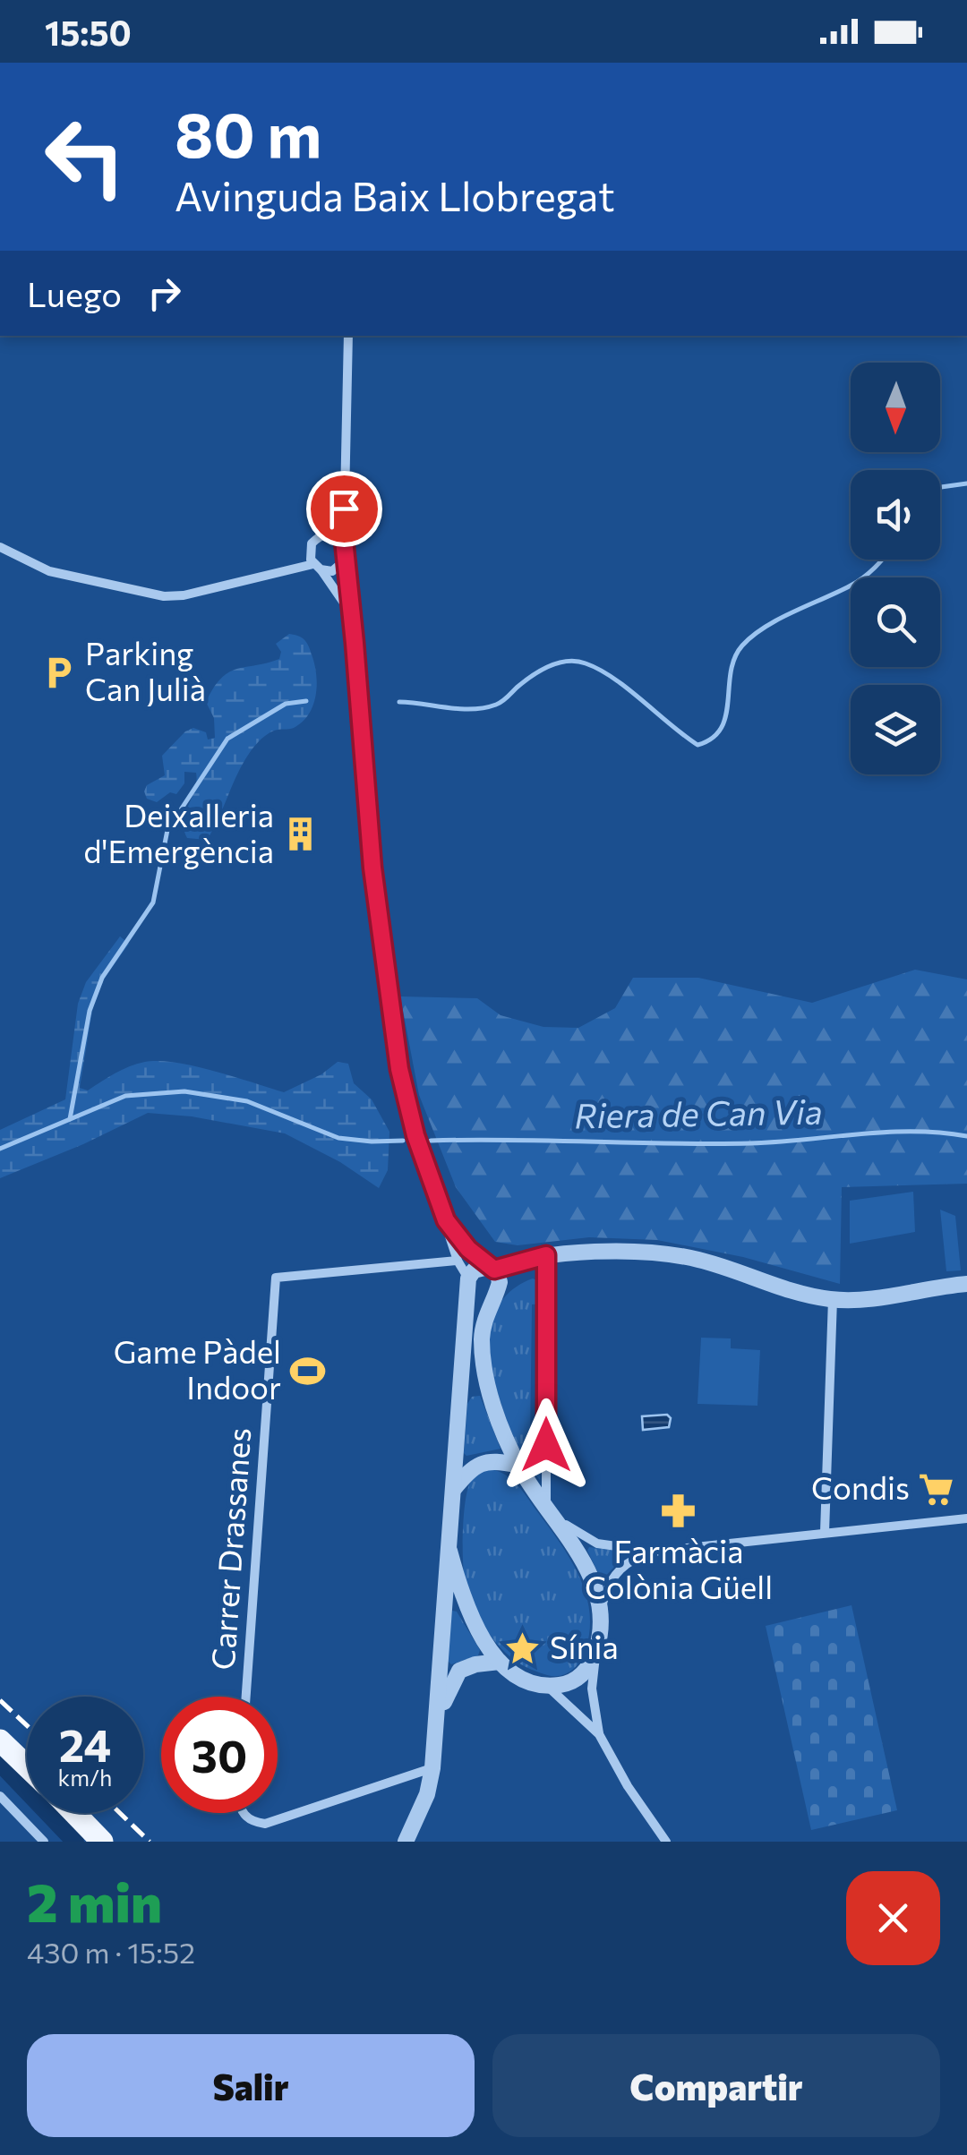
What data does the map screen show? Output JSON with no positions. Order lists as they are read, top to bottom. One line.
{"streets":{"street":["Carrer Drassanes"]},"water":["Riera de Can Via"],"places":{"parking":["Parking Can Julià"],"building":["Deixalleria d'Emergència"],"sports":["Game Pàdel Indoor"],"supermarket":["Condis"],"pharmacy":["Farmàcia Colònia Güell"],"place":["Sínia"]},"north":"bottom","page":{"status":"15:50","turn":["80 m","Avinguda Baix Llobregat"],"then":"Luego","speed":"24 km/h","limit":"30","heading":["2 min","430 m · 15:52"],"buttons":["Salir","Compartir"]}}
